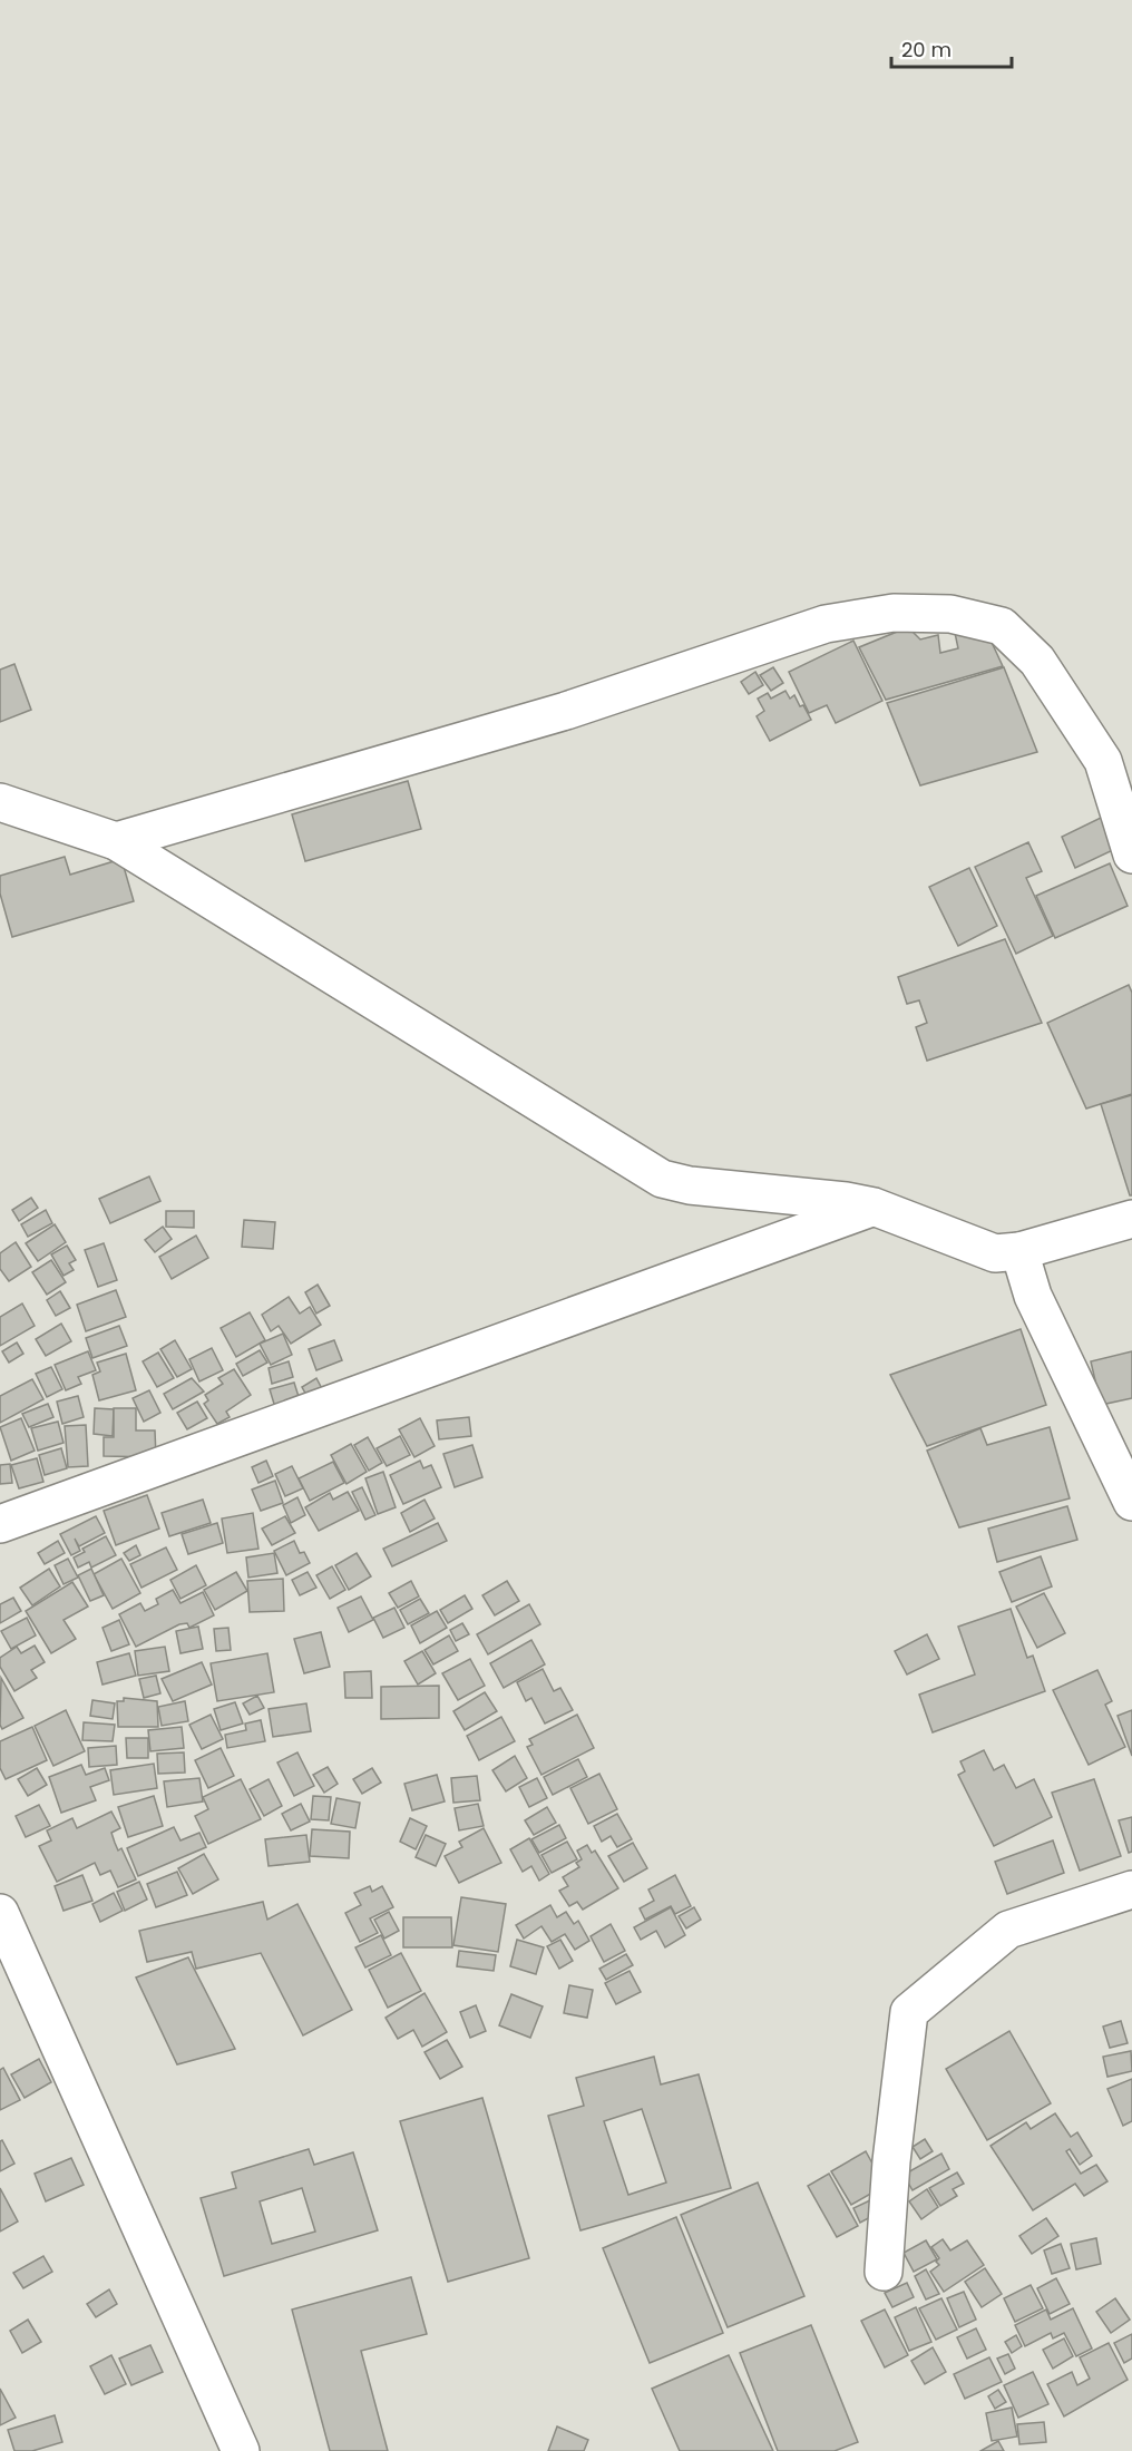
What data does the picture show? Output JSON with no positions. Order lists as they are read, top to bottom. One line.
{"scale_bar":"20 m"}
